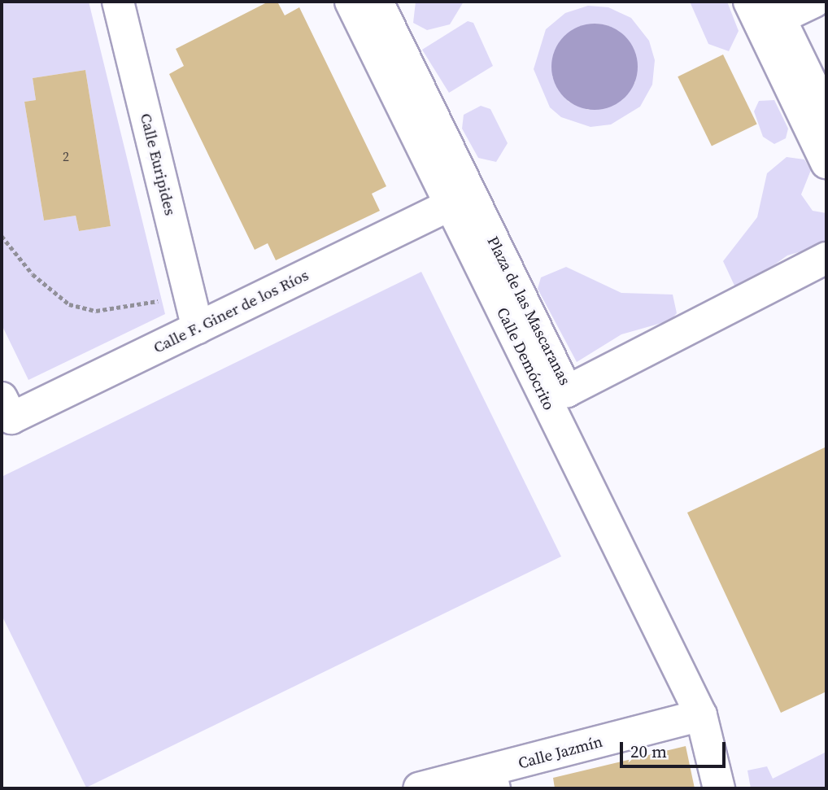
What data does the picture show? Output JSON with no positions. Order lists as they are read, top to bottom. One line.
{"streets":{"street":["Calle Euripides","Plaza de las Mascaranas","Calle F. Giner de los Ríos","Calle Demócrito","Calle Jazmín"]},"crossings":[["Calle Euripides","Calle F. Giner de los Ríos"],["Calle F. Giner de los Ríos","Calle Demócrito"],["Calle Demócrito","Calle Jazmín"]],"house_numbers":["2"],"scale_bar":"20 m"}
